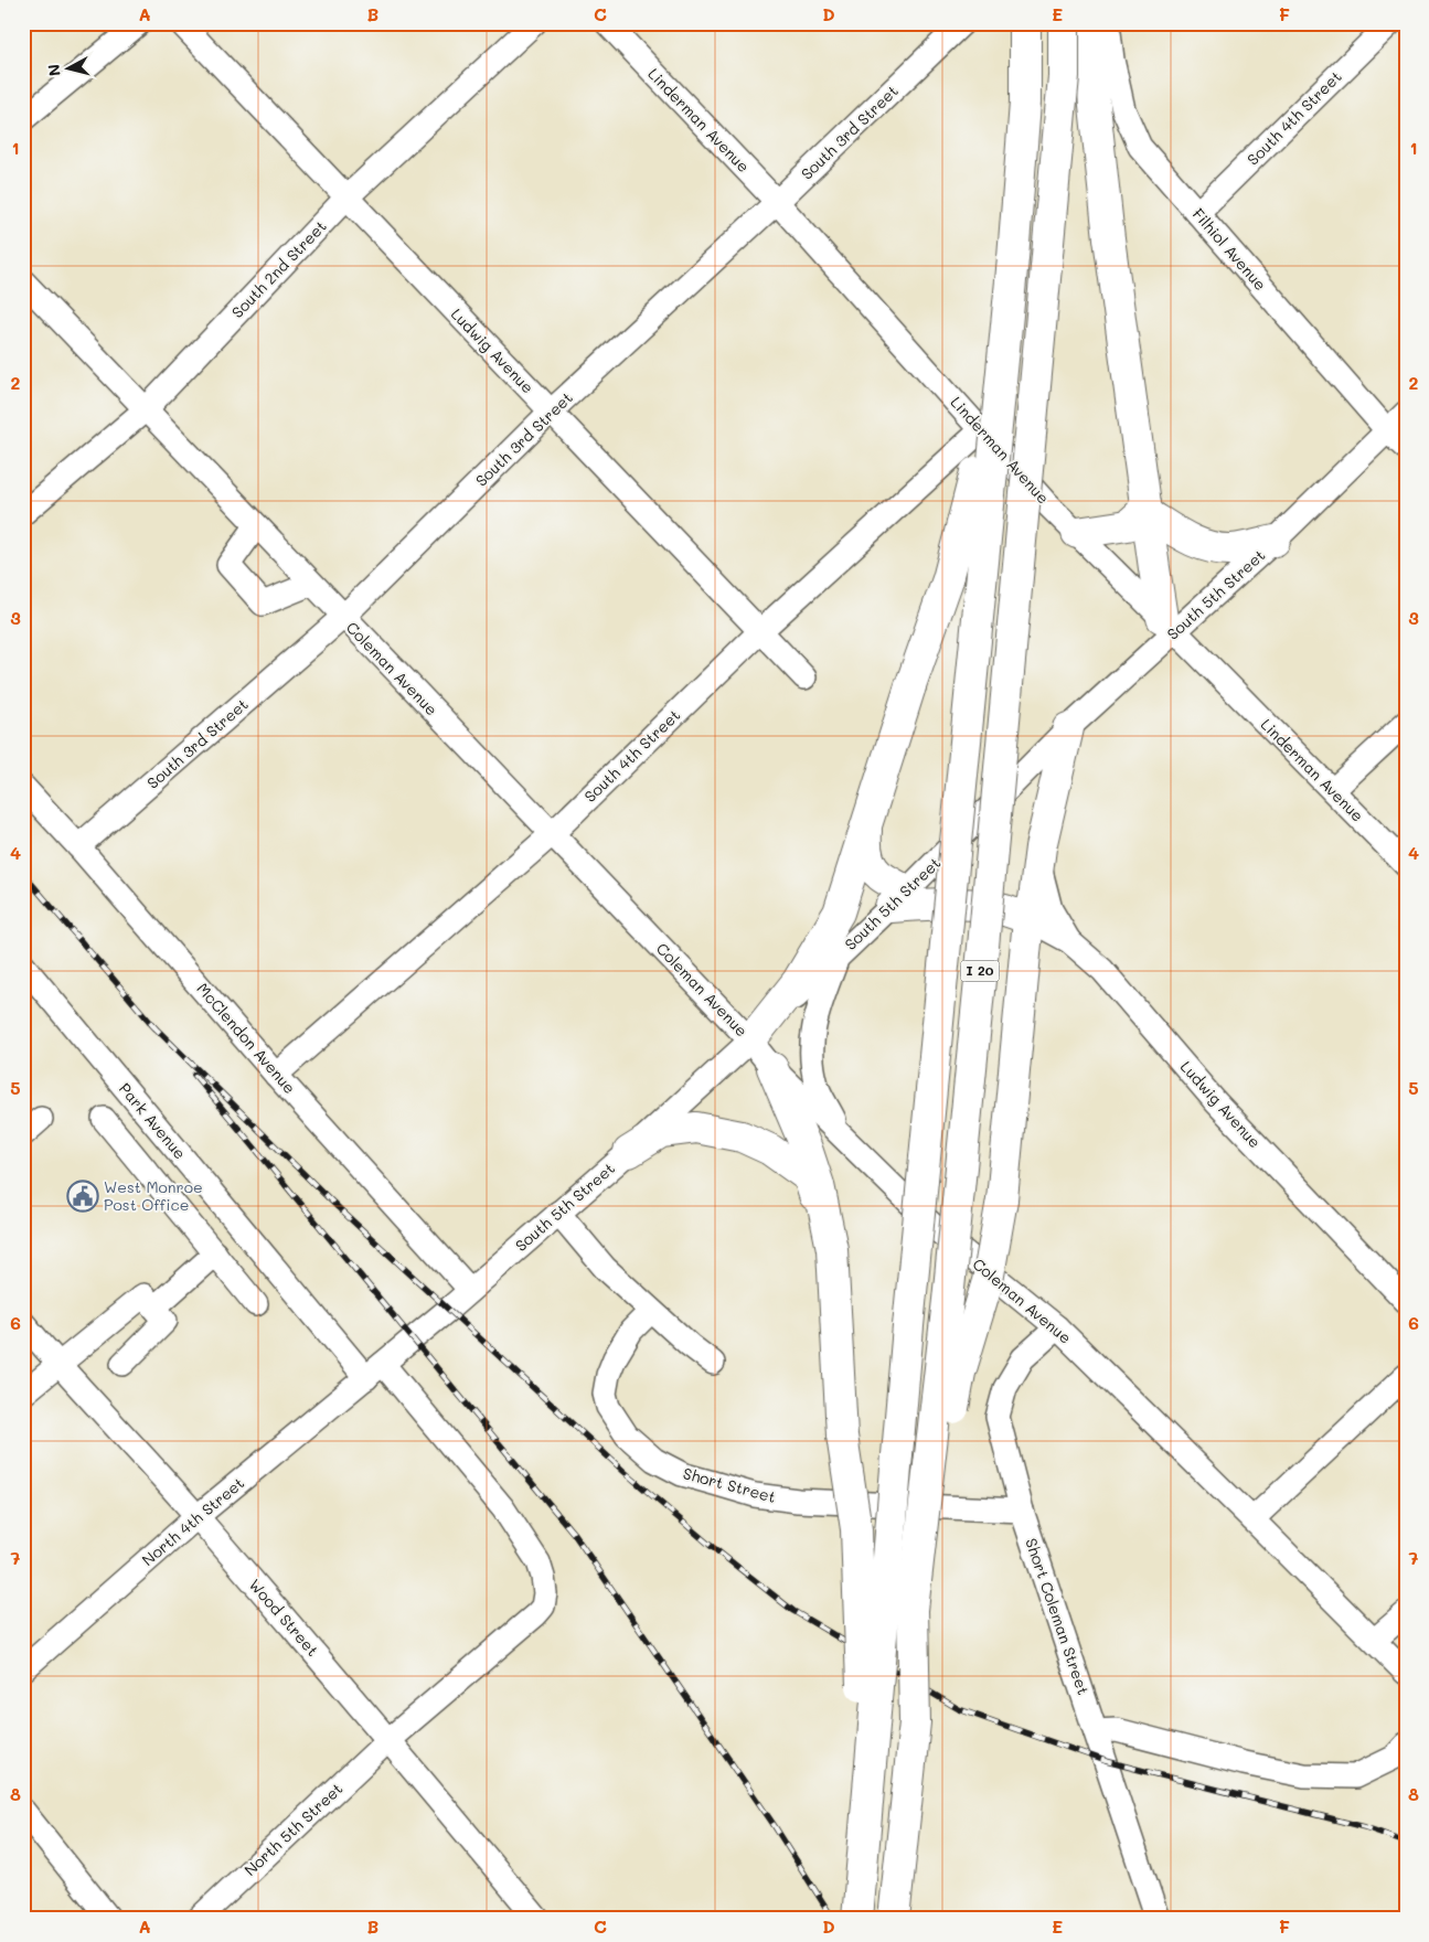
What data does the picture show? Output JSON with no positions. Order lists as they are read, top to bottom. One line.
{"streets":{"highway":["I 20"],"street":["South 4th Street","Linderman Avenue","South 3rd Street","Filhiol Avenue","South 2nd Street","Ludwig Avenue","South 5th Street","Coleman Avenue","McClendon Avenue","Park Avenue","Short Street","North 4th Street","Short Coleman Street","Wood Street","North 5th Street"]},"crossings":[["South 4th Street","Linderman Avenue"],["South 4th Street","Filhiol Avenue"],["South 4th Street","Ludwig Avenue"],["South 4th Street","Coleman Avenue"],["South 4th Street","McClendon Avenue"],["Linderman Avenue","South 3rd Street"],["Linderman Avenue","South 5th Street"],["South 3rd Street","Ludwig Avenue"],["South 3rd Street","Coleman Avenue"],["South 3rd Street","McClendon Avenue"],["Filhiol Avenue","South 5th Street"],["South 2nd Street","Ludwig Avenue"],["South 2nd Street","Coleman Avenue"],["South 5th Street","Coleman Avenue"],["South 5th Street","McClendon Avenue"],["South 5th Street","Park Avenue"],["South 5th Street","North 4th Street"],["Coleman Avenue","Short Coleman Street"],["Park Avenue","North 4th Street"],["Park Avenue","Wood Street"],["Park Avenue","North 5th Street"],["Short Street","Short Coleman Street"],["North 4th Street","Wood Street"],["Wood Street","North 5th Street"]],"places":{"public building":["West Monroe Post Office"]},"north":"left","grid":{"columns":["A","B","C","D","E","F"],"rows":["1","2","3","4","5","6","7","8"]}}
